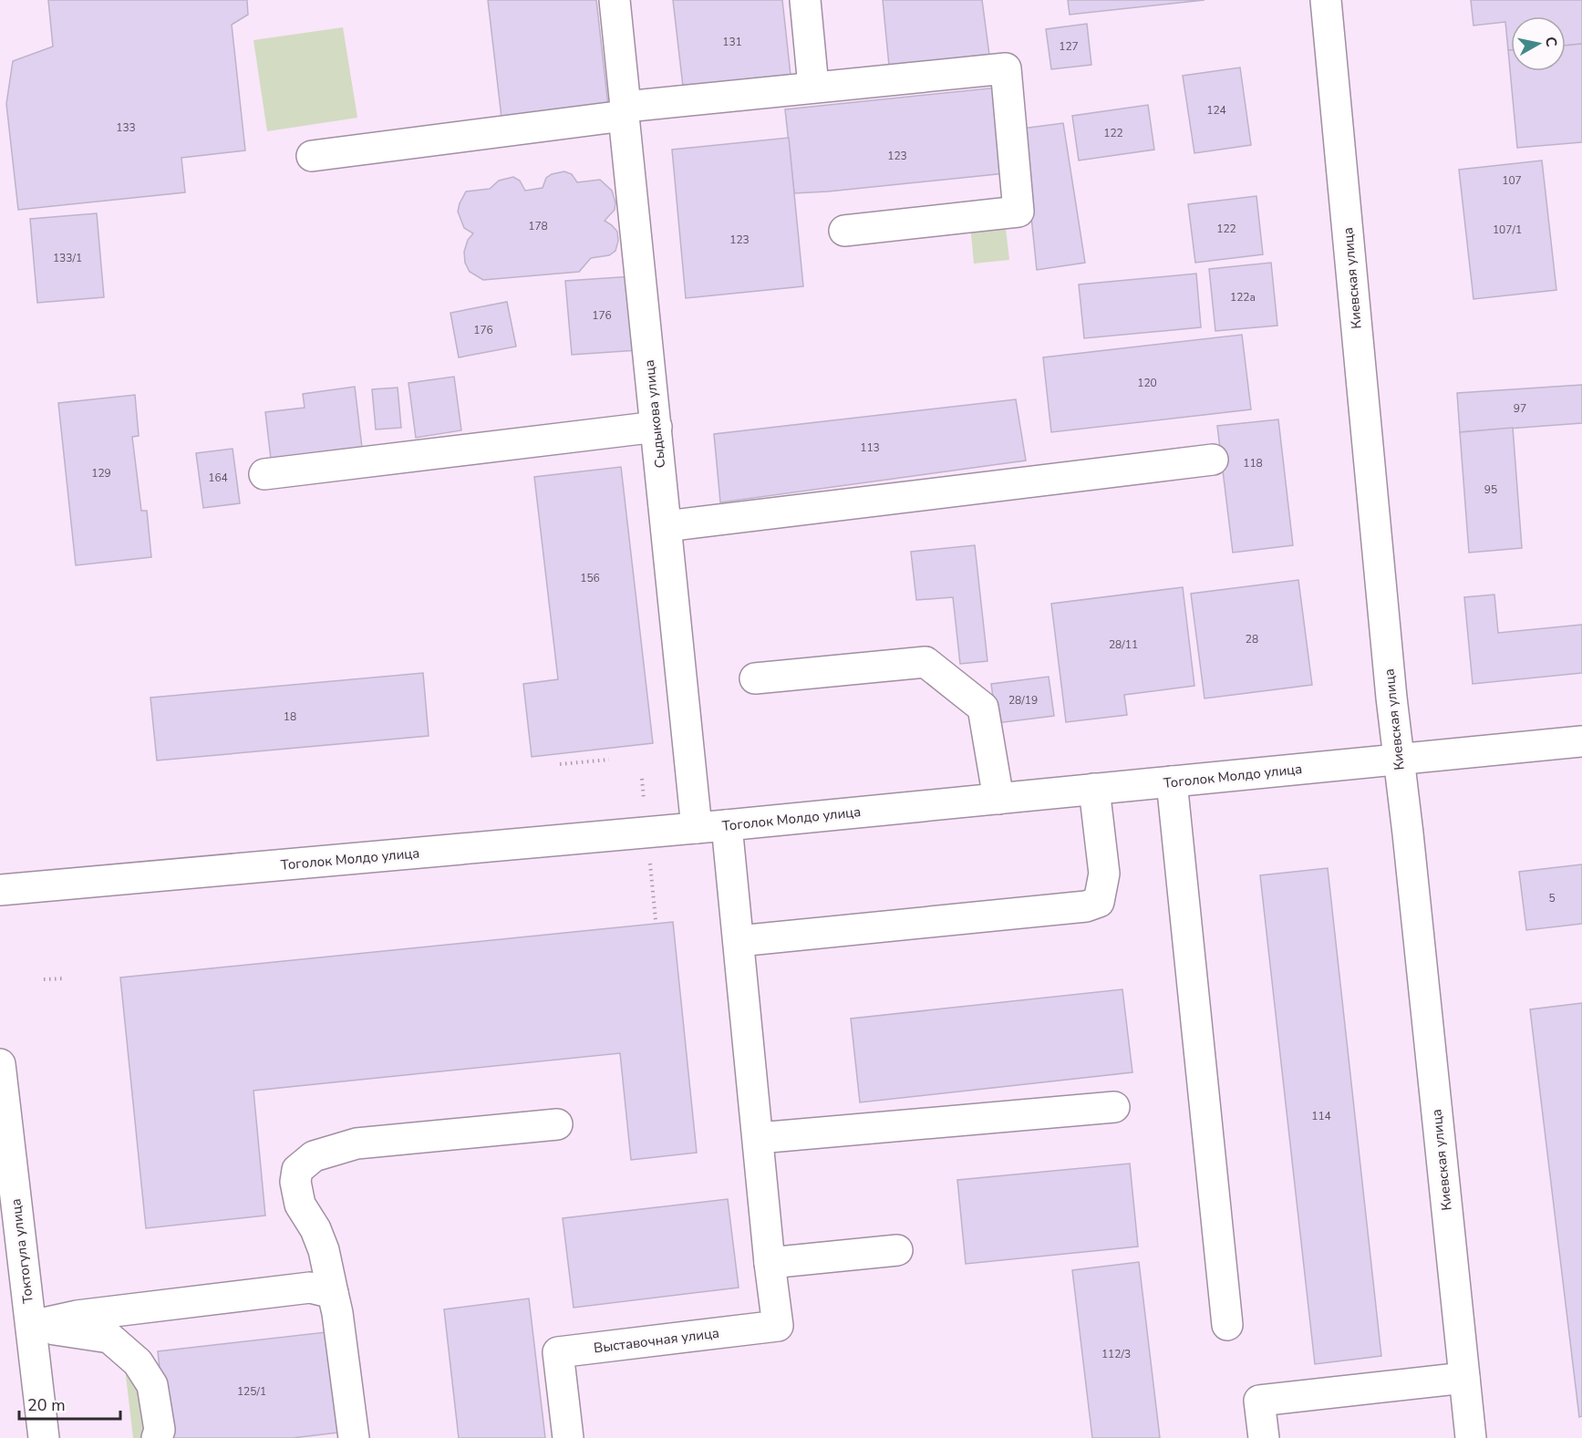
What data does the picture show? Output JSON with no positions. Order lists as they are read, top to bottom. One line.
{"streets":{"main road":["Киевская улица","Сыдыкова улица","Тоголок Молдо улица","Токтогула улица","Выставочная улица"]},"crossings":[["Киевская улица","Тоголок Молдо улица"],["Сыдыкова улица","Тоголок Молдо улица"]],"house_numbers":["131","127","124","133","122","123","107","178","122","107/1","123","133/1","122а","176","176","120","97","113","118","129","164","95","156","28","28/11","28/19","18","5","114","112/3","125/1"],"scale_bar":"20 m","north":"right"}
